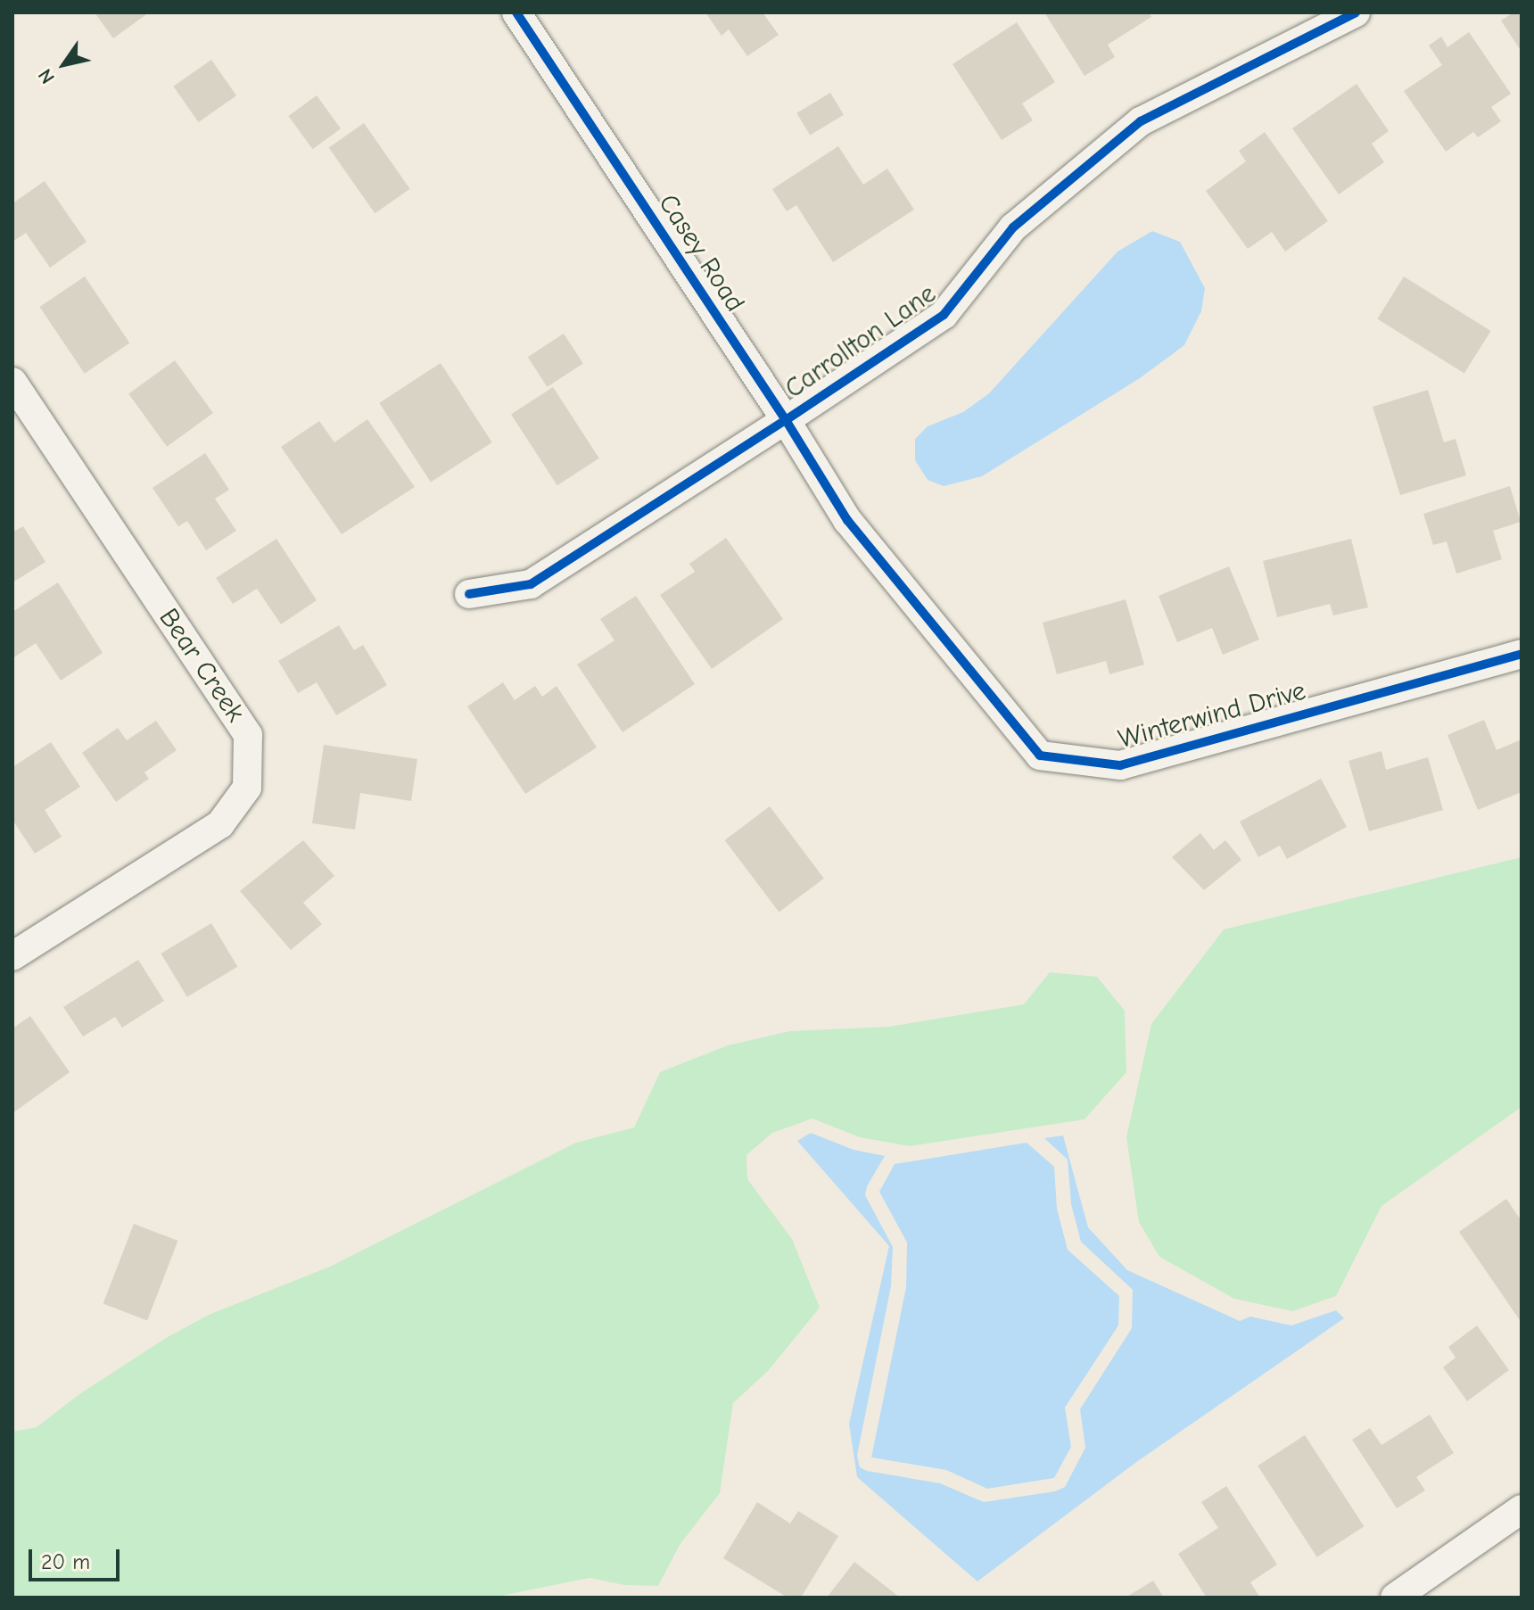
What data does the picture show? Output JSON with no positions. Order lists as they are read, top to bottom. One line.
{"streets":{"street":["Casey Road","Carrollton Lane","Bear Creek","Winterwind Drive"]},"crossings":[["Casey Road","Carrollton Lane"],["Casey Road","Winterwind Drive"]],"scale_bar":"20 m","north":"bottom left"}
